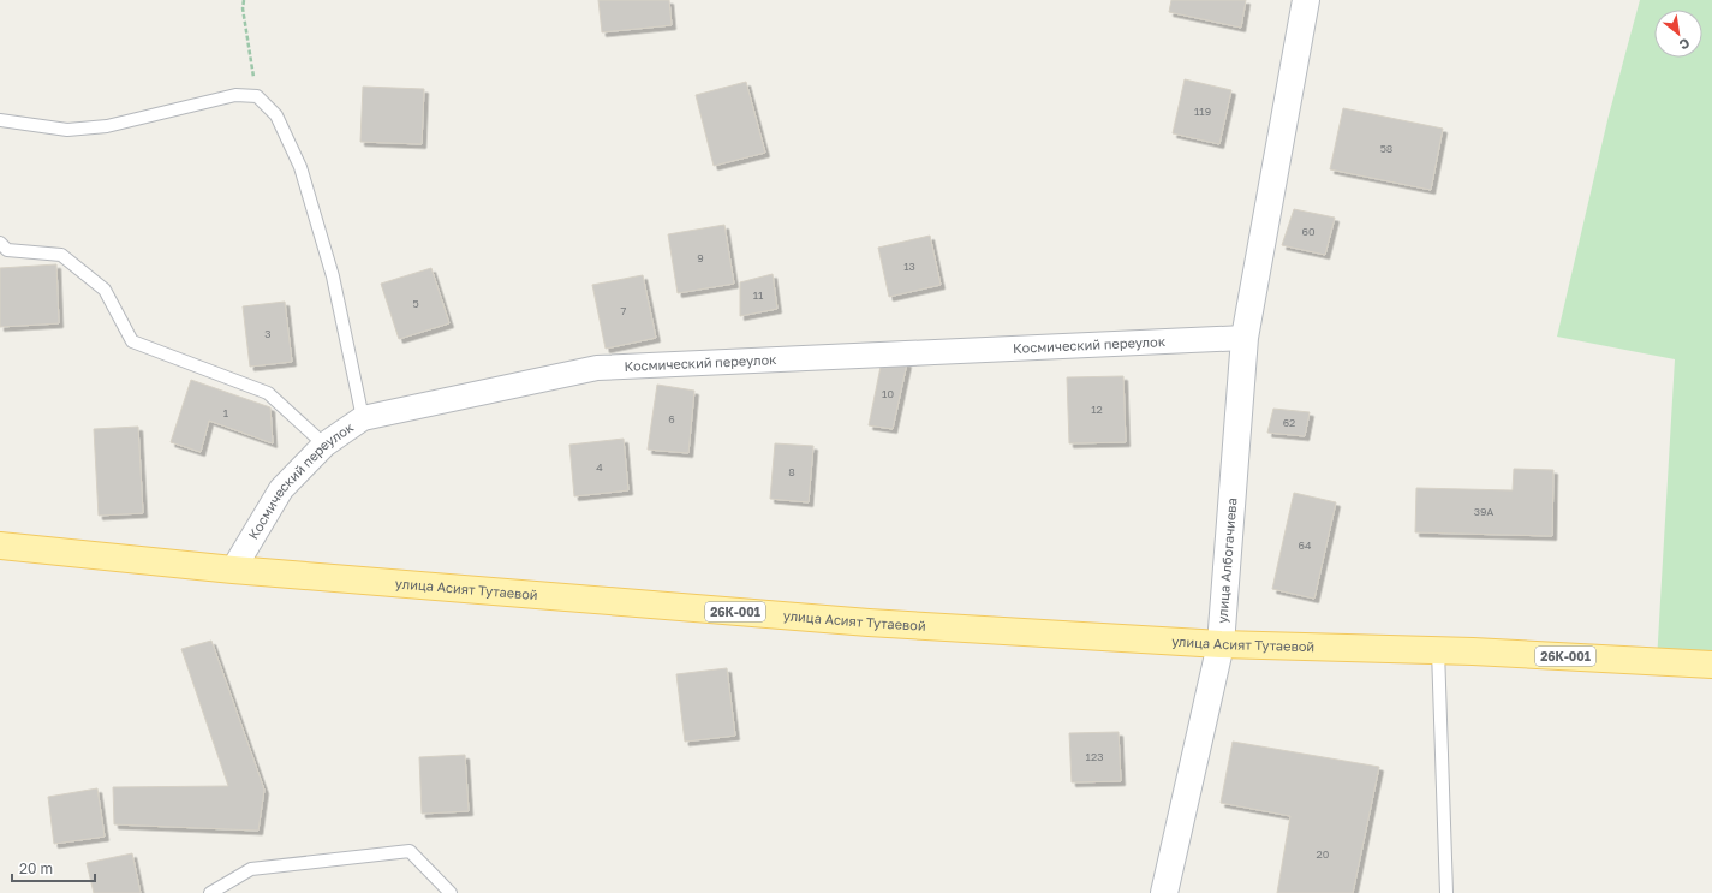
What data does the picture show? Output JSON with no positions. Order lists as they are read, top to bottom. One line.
{"streets":{"main road":["улица Асият Тутаевой","26К-001"],"street":["Космический переулок","улица Албогачиева"]},"crossings":[["Космический переулок","улица Албогачиева"],["Космический переулок","улица Асият Тутаевой"],["улица Албогачиева","улица Асият Тутаевой"]],"house_numbers":["119","58","60","9","13","11","5","7","3","10","12","1","6","62","4","8","39А","64","123","20"],"scale_bar":"20 m","north":"bottom right"}
